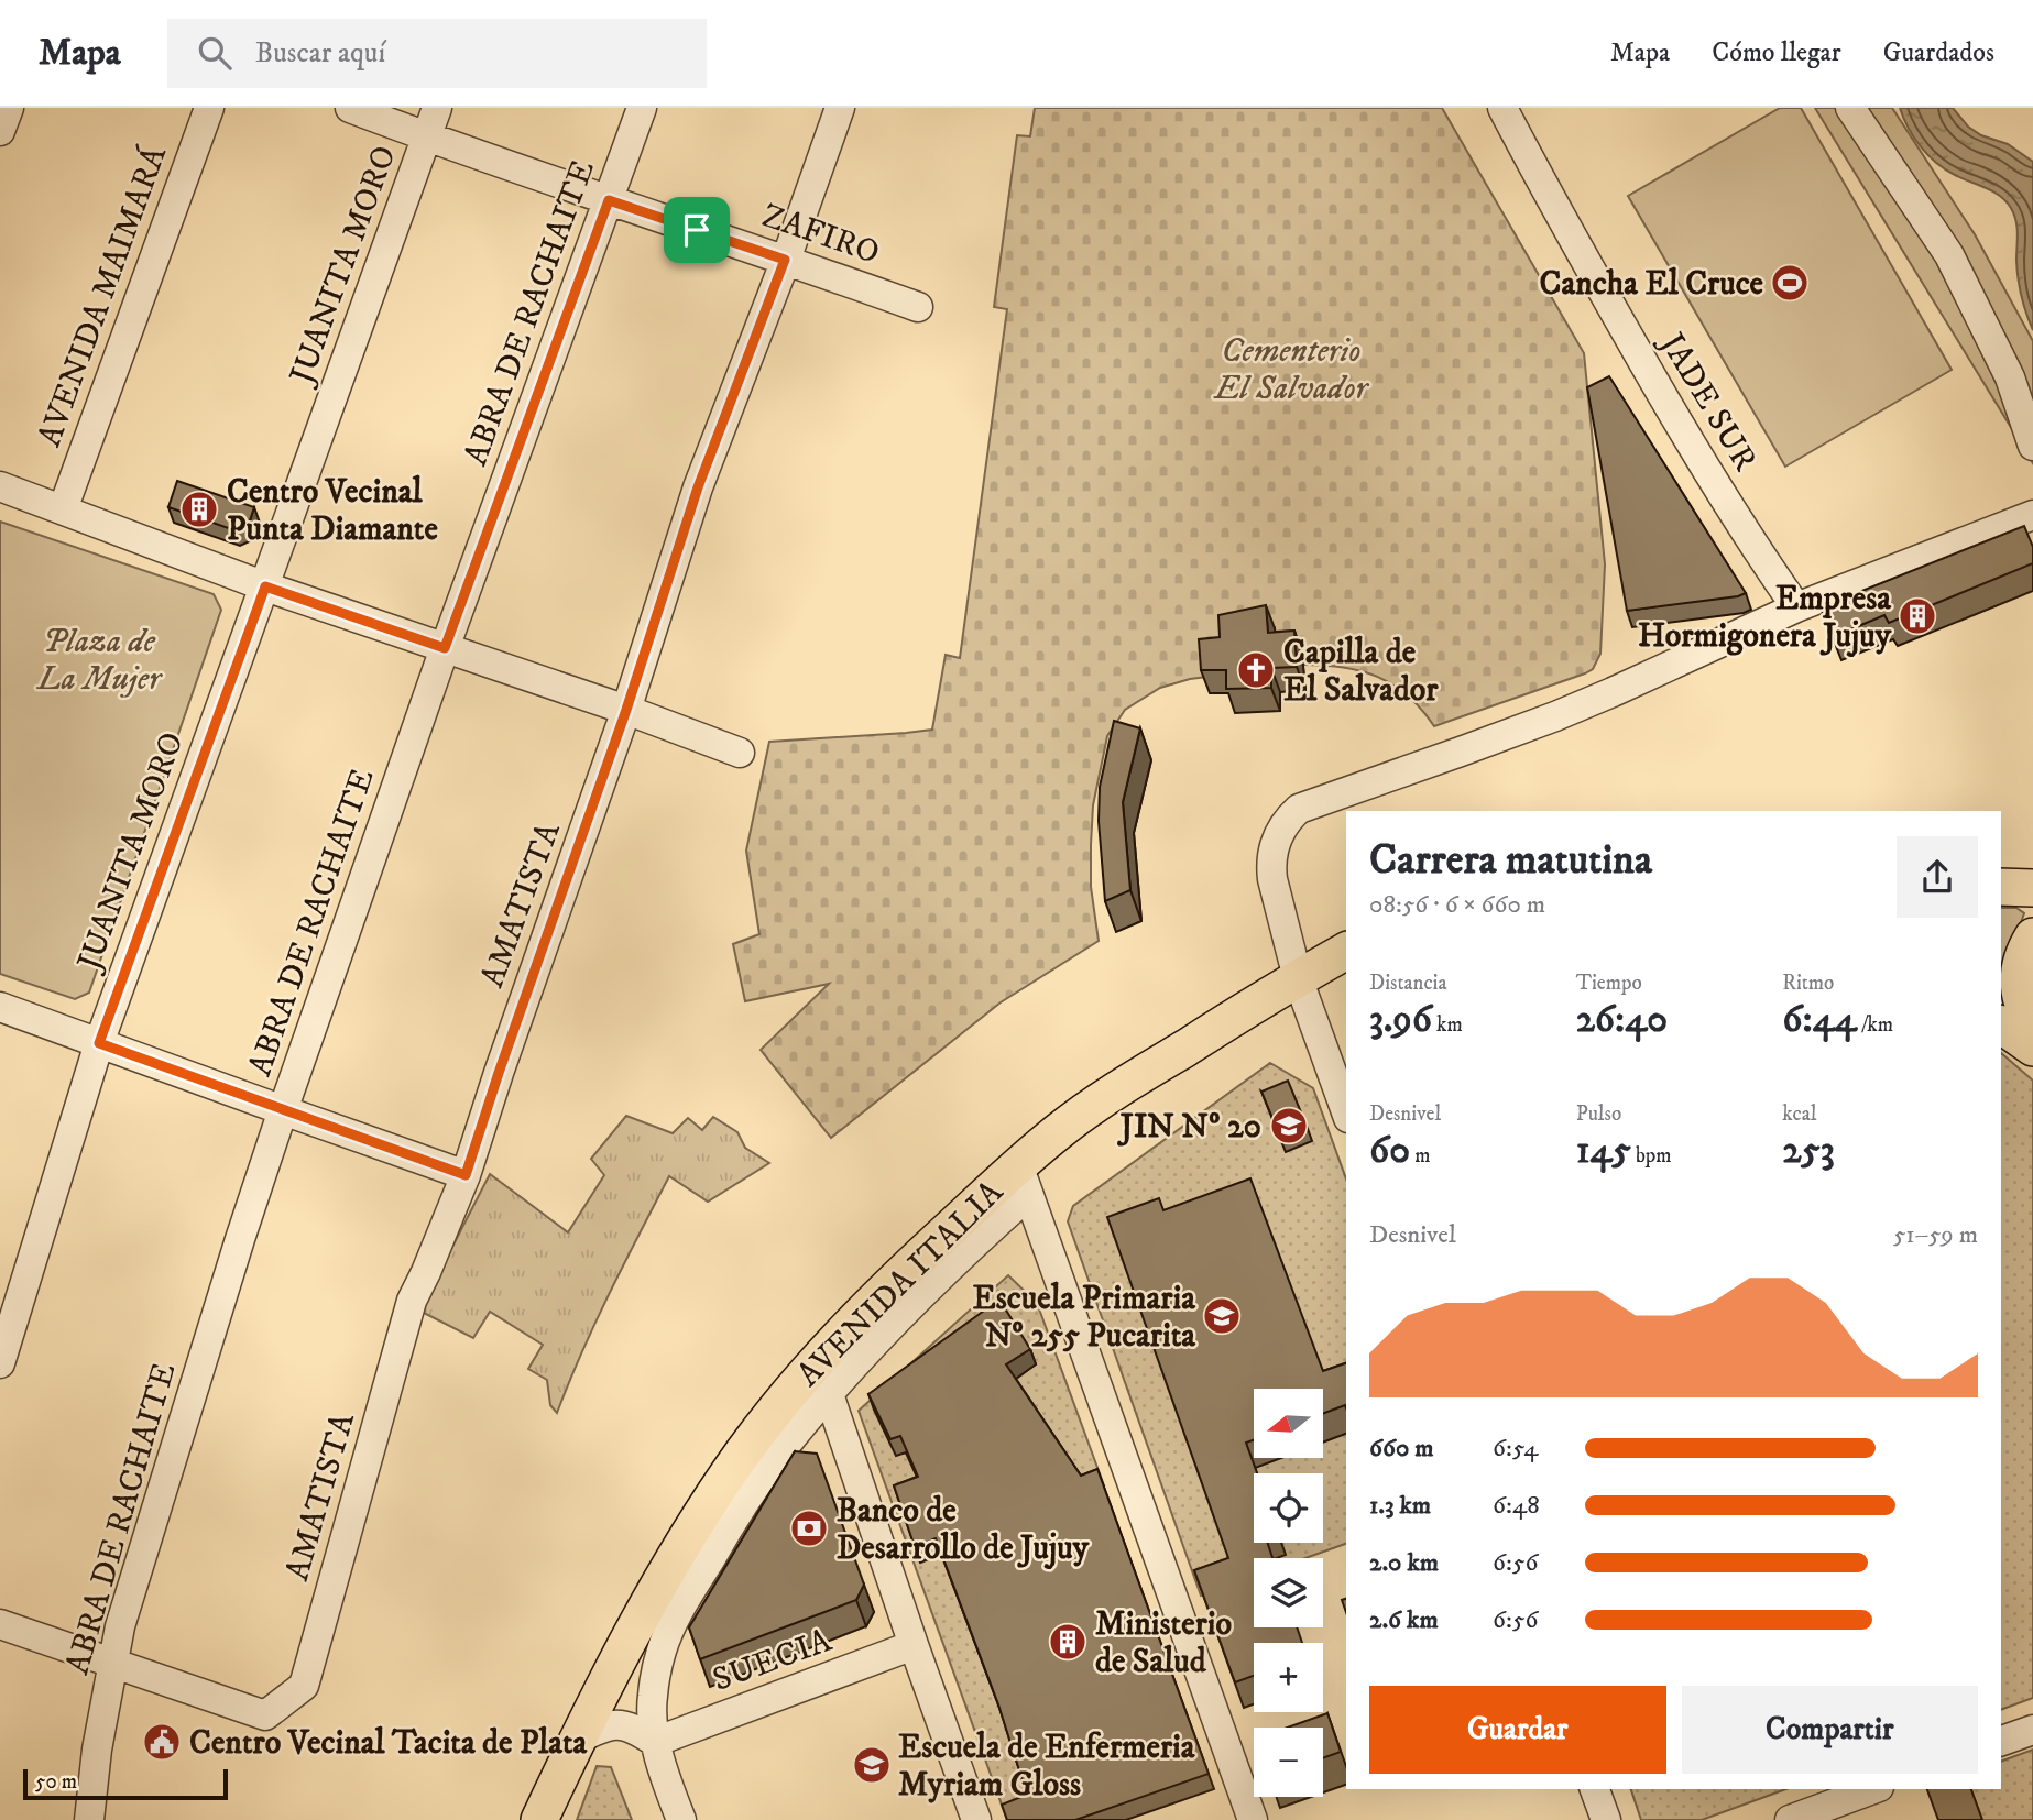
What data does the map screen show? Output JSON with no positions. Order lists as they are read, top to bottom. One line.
{"streets":{"main road":["AVENIDA ITALIA"],"street":["ZAFIRO","JUANITA MORO","AVENIDA MAIMARÁ","ABRA DE RACHAITE","JADE SUR","AMATISTA","SUECIA"]},"crossings":[["ZAFIRO","JUANITA MORO"],["ZAFIRO","ABRA DE RACHAITE"],["ZAFIRO","AMATISTA"],["ABRA DE RACHAITE","AMATISTA"],["AVENIDA ITALIA","SUECIA"]],"parks":["Cementerio El Salvador","Plaza de La Mujer"],"places":{"sports":["Cancha El Cruce"],"building":["Centro Vecinal Punta Diamante","Empresa Hormigonera Jujuy","Ministerio de Salud"],"church":["Capilla de El Salvador"],"school or university":["JIN Nº 20","Escuela Primaria Nº 255 Pucarita","Escuela de Enfermeria Myriam Gloss"],"bank":["Banco de Desarrollo de Jujuy"],"public building":["Centro Vecinal Tacita de Plata"]},"scale_bar":"50 m","north":"left","page":{"header":"Mapa","search":"Buscar aquí","nav":["Mapa","Cómo llegar","Guardados"],"heading":["Carrera matutina","08:56 · 6 × 660 m"],"stats":[["Distancia","3.96 km"],["Tiempo","26:40"],["Ritmo","6:44 /km"],["Desnivel","60 m"],["Pulso","145 bpm"],["kcal","253"]],"chart":["Desnivel","51–59 m"],"map_buttons":["+","−"],"list":[{"name":"660 m","note":"6:54"},{"name":"1.3 km","note":"6:48"},{"name":"2.0 km","note":"6:56"},{"name":"2.6 km","note":"6:56"}],"buttons":["Guardar","Compartir"],"scale":"50 m"}}
